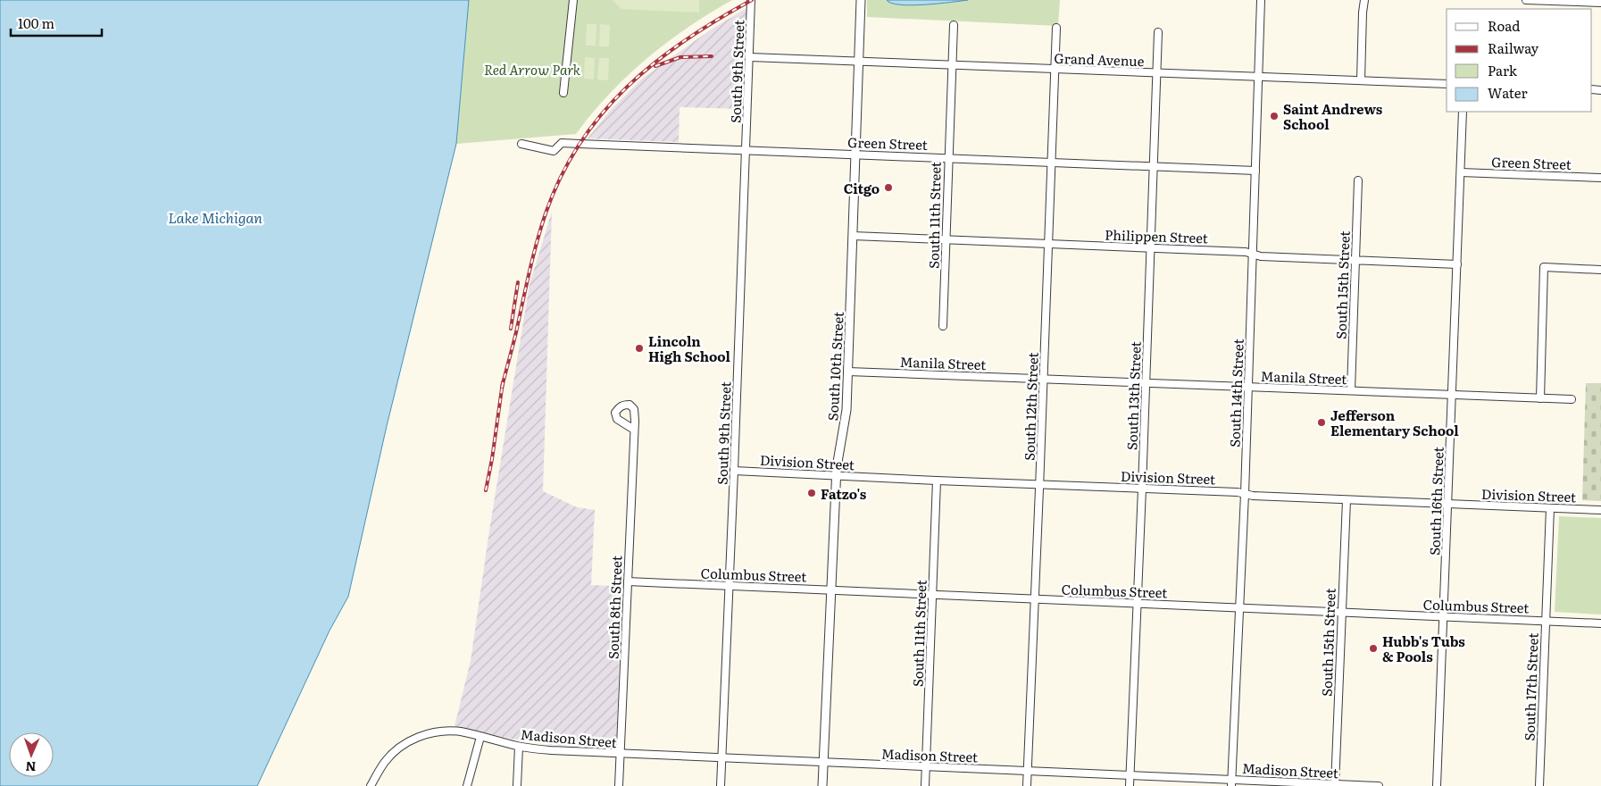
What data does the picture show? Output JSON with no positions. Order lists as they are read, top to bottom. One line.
{"streets":{"street":["Grand Avenue","South 9th Street","Green Street","South 11th Street","Philippen Street","South 15th Street","Manila Street","South 10th Street","South 14th Street","South 13th Street","South 12th Street","Division Street","South 16th Street","Columbus Street","South 8th Street","South 17th Street","Madison Street"]},"crossings":[["Grand Avenue","South 9th Street"],["Grand Avenue","South 11th Street"],["Grand Avenue","South 10th Street"],["Grand Avenue","South 14th Street"],["Grand Avenue","South 13th Street"],["Grand Avenue","South 12th Street"],["South 9th Street","Green Street"],["South 9th Street","Division Street"],["South 9th Street","Columbus Street"],["South 9th Street","Madison Street"],["Green Street","South 11th Street"],["Green Street","South 10th Street"],["Green Street","South 14th Street"],["Green Street","South 13th Street"],["Green Street","South 12th Street"],["Green Street","South 16th Street"],["South 11th Street","Philippen Street"],["South 11th Street","Division Street"],["South 11th Street","Columbus Street"],["South 11th Street","Madison Street"],["Philippen Street","South 15th Street"],["Philippen Street","South 10th Street"],["Philippen Street","South 14th Street"],["Philippen Street","South 13th Street"],["Philippen Street","South 12th Street"],["Philippen Street","South 16th Street"],["South 15th Street","Manila Street"],["South 15th Street","Division Street"],["South 15th Street","Columbus Street"],["South 15th Street","Madison Street"],["Manila Street","South 10th Street"],["Manila Street","South 14th Street"],["Manila Street","South 13th Street"],["Manila Street","South 12th Street"],["Manila Street","South 16th Street"],["South 10th Street","Division Street"],["South 10th Street","Columbus Street"],["South 10th Street","Madison Street"],["South 14th Street","Division Street"],["South 14th Street","Columbus Street"],["South 14th Street","Madison Street"],["South 13th Street","Division Street"],["South 13th Street","Columbus Street"],["South 13th Street","Madison Street"],["South 12th Street","Division Street"],["South 12th Street","Columbus Street"],["South 12th Street","Madison Street"],["Division Street","South 16th Street"],["Division Street","South 17th Street"],["South 16th Street","Columbus Street"],["Columbus Street","South 8th Street"],["Columbus Street","South 17th Street"],["South 8th Street","Madison Street"]],"water":["Lake Michigan"],"parks":["Red Arrow Park"],"places":["Saint Andrews School","Citgo","Lincoln High School","Jefferson Elementary School","Fatzo's","Hubb's Tubs & Pools"],"legend":["Road","Railway","Park","Water"],"scale_bar":"100 m","north":"bottom"}
